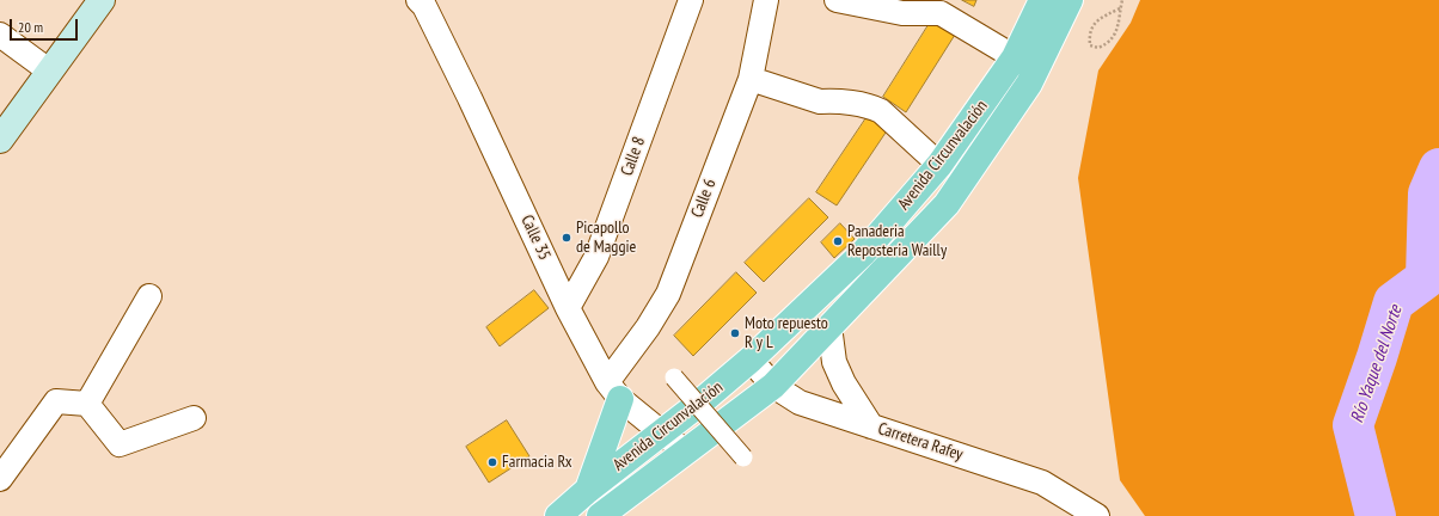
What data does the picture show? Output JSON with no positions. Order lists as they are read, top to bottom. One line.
{"streets":{"main road":["Avenida Circunvalación"],"street":["Calle 8","Calle 6","Calle 35","Carretera Rafey"]},"crossings":[["Avenida Circunvalación","Calle 35"],["Avenida Circunvalación","Carretera Rafey"],["Calle 8","Calle 35"],["Calle 6","Calle 35"]],"water":["Río Yaque del Norte"],"places":["Picapollo de Maggie","Panaderia Reposteria Wailly","Moto repuesto R y L","Farmacia Rx"],"scale_bar":"20 m"}
